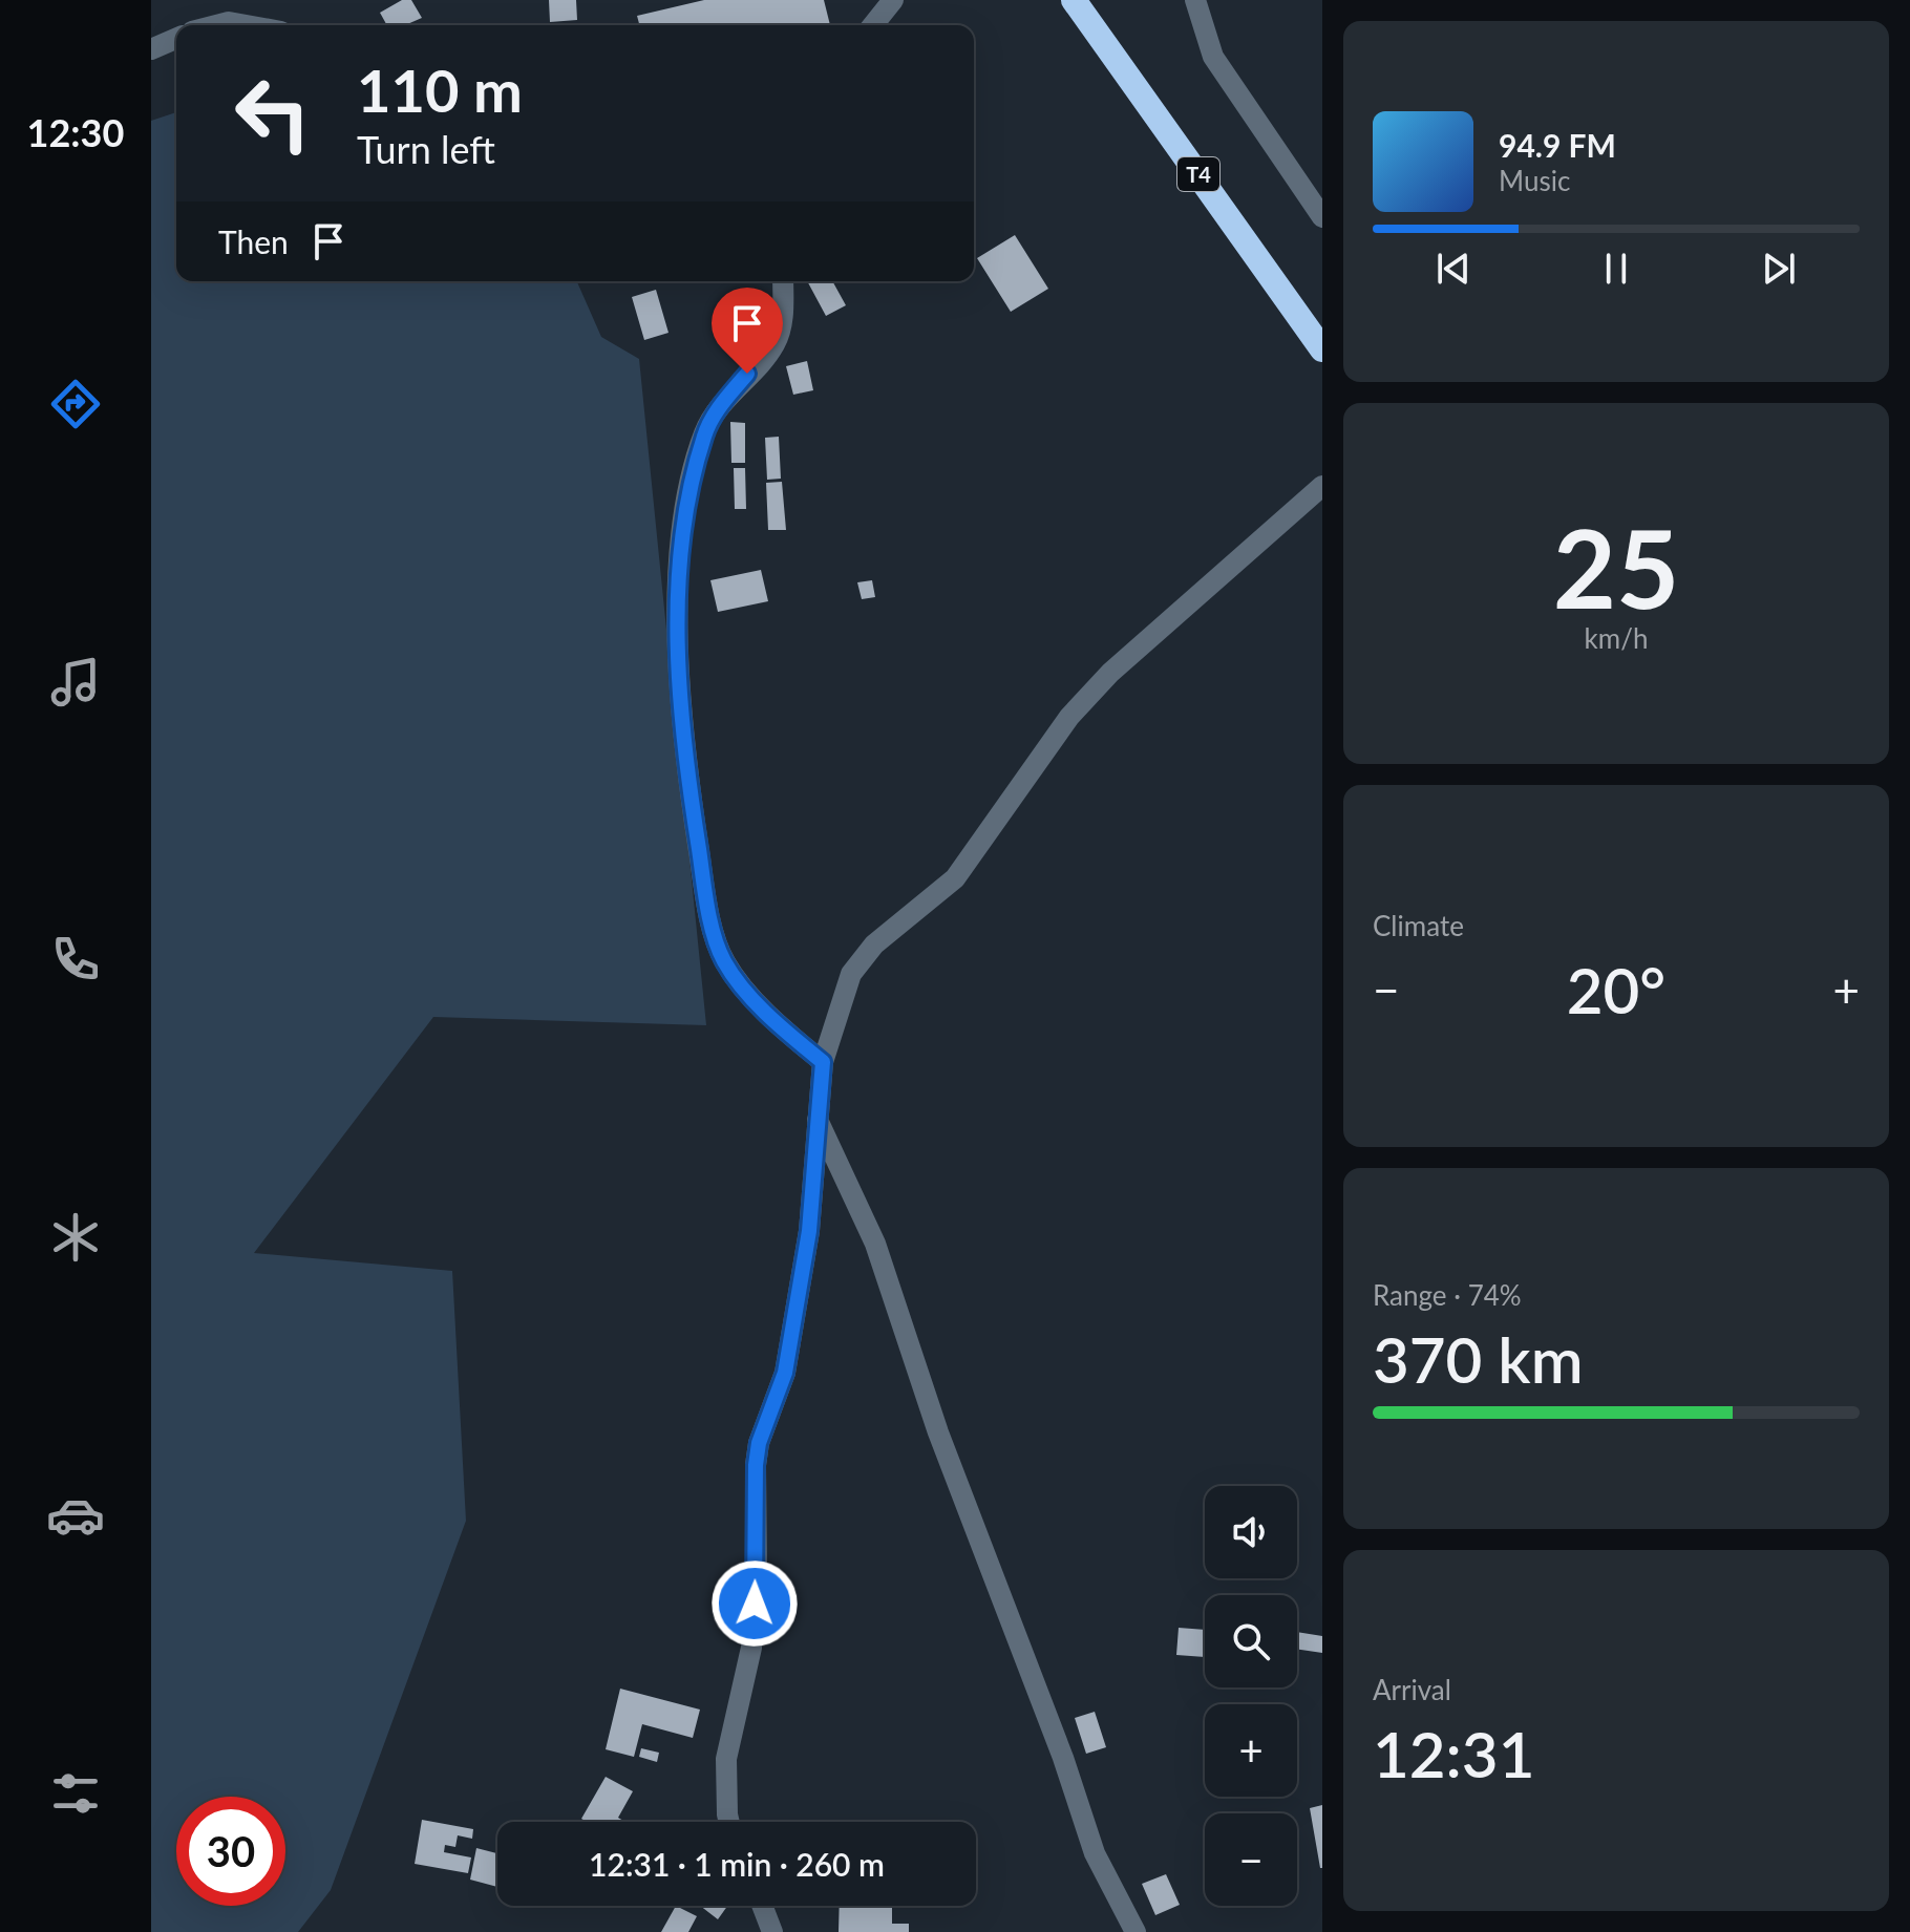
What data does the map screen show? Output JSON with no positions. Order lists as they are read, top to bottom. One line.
{"streets":{"highway":["T4"]},"page":{"tabs":"12:30","turn":["110 m","Turn left"],"song":["94.9 FM","Music"],"then":"Then","tile":[["25","km/h"],"Climate",["Range · 74%","370 km"],["Arrival","12:31"]],"heat":["−","20°","+"],"map_buttons":["+","−"],"limit":"30","trip":"12:31 · 1 min · 260 m"}}
